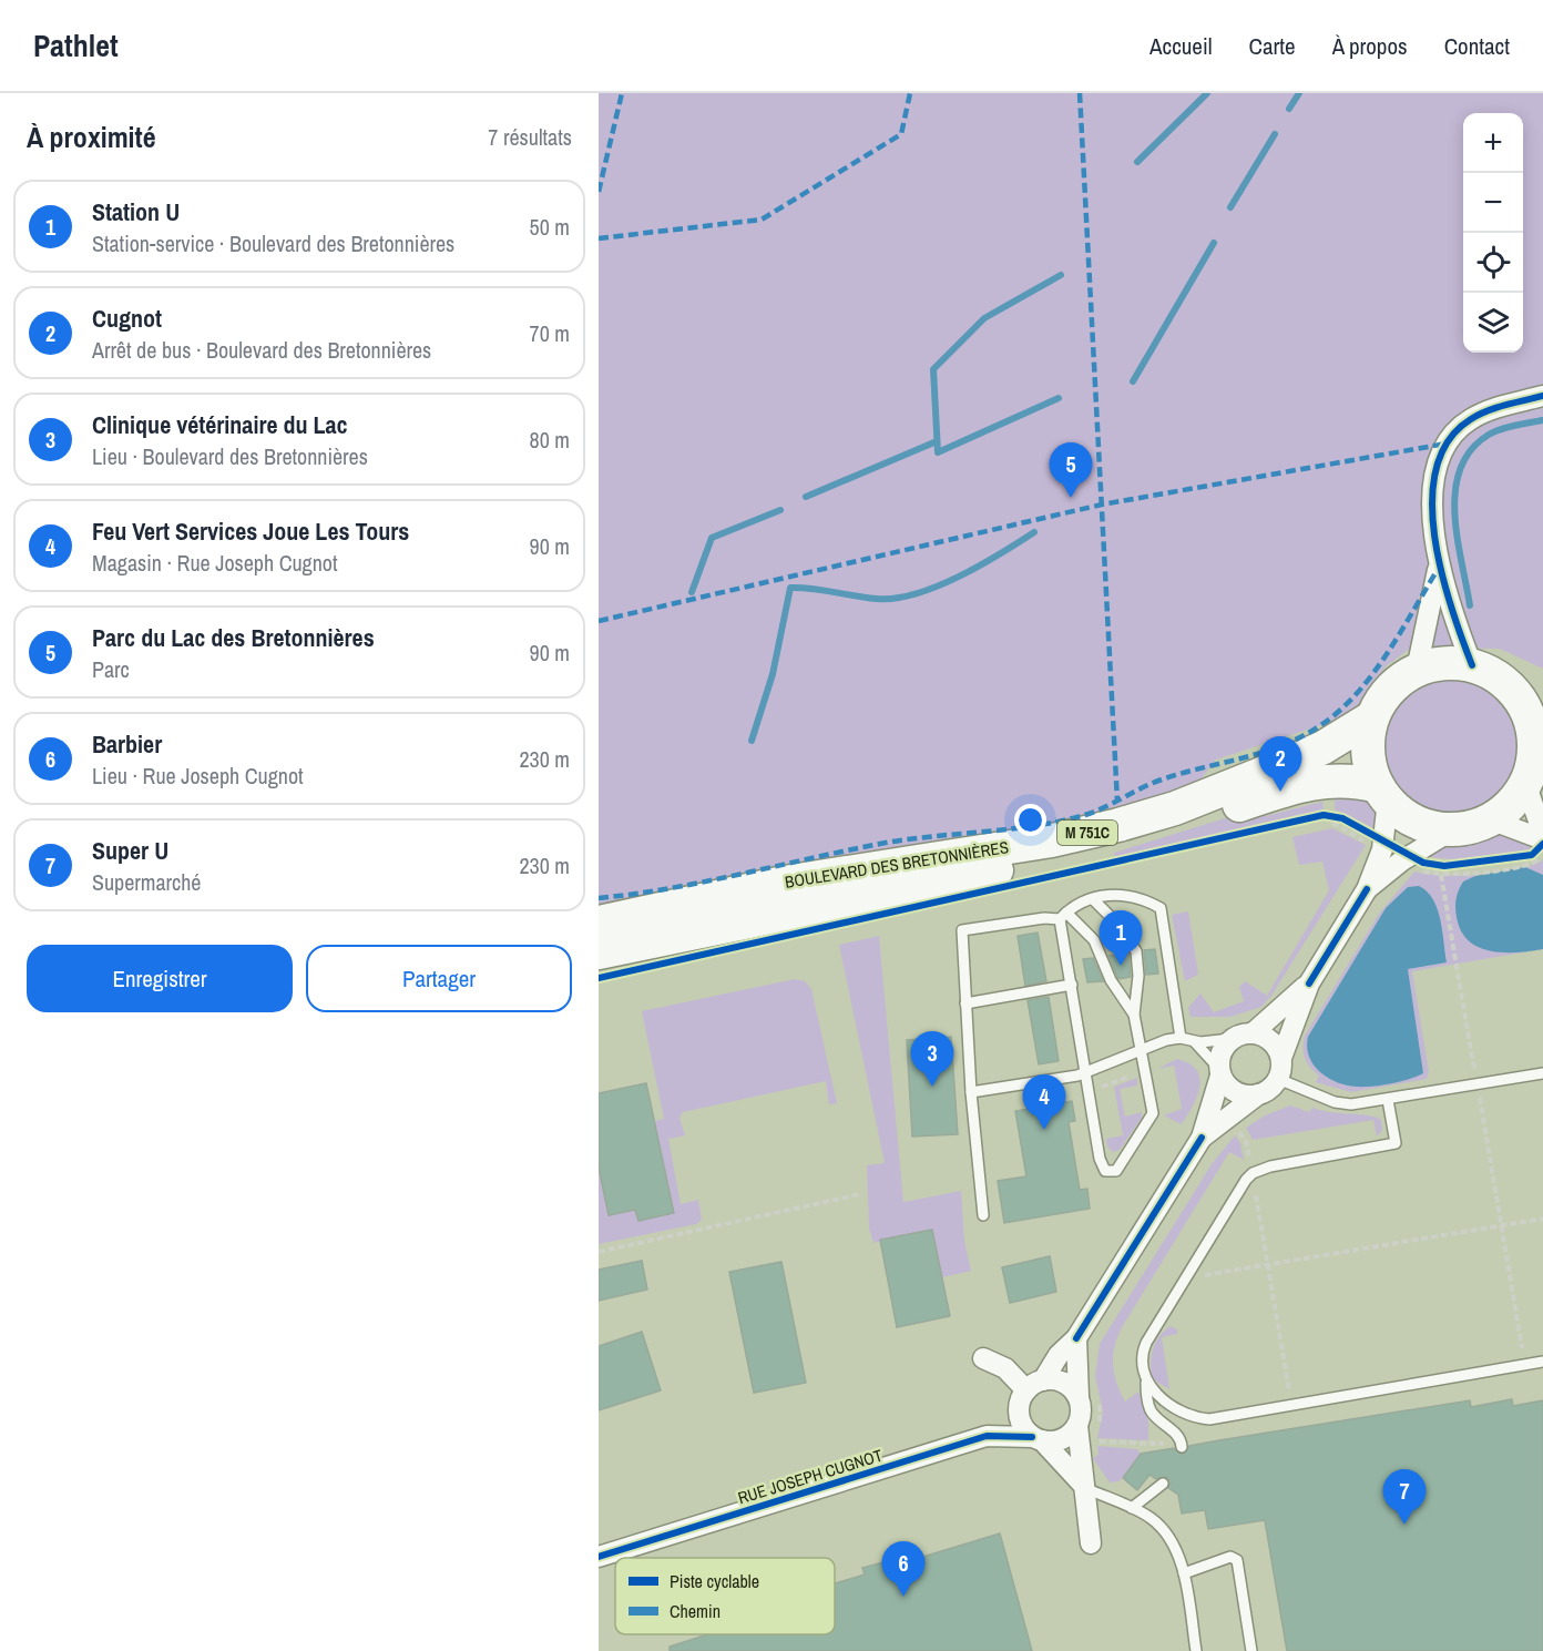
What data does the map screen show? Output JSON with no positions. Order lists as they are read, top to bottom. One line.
{"streets":{"main road":["M 751C","BOULEVARD DES BRETONNIÈRES"],"street":["RUE JOSEPH CUGNOT"]},"crossings":[["M 751C","BOULEVARD DES BRETONNIÈRES"]],"legend":["Piste cyclable","Chemin"],"page":{"header":"Pathlet","nav":["Accueil","Carte","À propos","Contact"],"heading":["À proximité","7 résultats"],"map_buttons":["+","−"],"list":[{"mark":"1","name":"Station U","note":"Station-service · Boulevard des Bretonnières","value":"50 m"},{"mark":"2","name":"Cugnot","note":"Arrêt de bus · Boulevard des Bretonnières","value":"70 m"},{"mark":"3","name":"Clinique vétérinaire du Lac","note":"Lieu · Boulevard des Bretonnières","value":"80 m"},{"mark":"4","name":"Feu Vert Services Joue Les Tours","note":"Magasin · Rue Joseph Cugnot","value":"90 m"},{"mark":"5","name":"Parc du Lac des Bretonnières","note":"Parc","value":"90 m"},{"mark":"6","name":"Barbier","note":"Lieu · Rue Joseph Cugnot","value":"230 m"},{"mark":"7","name":"Super U","note":"Supermarché","value":"230 m"}],"pins":["5","2","1","3","4","7","6"],"buttons":["Enregistrer","Partager"]}}
